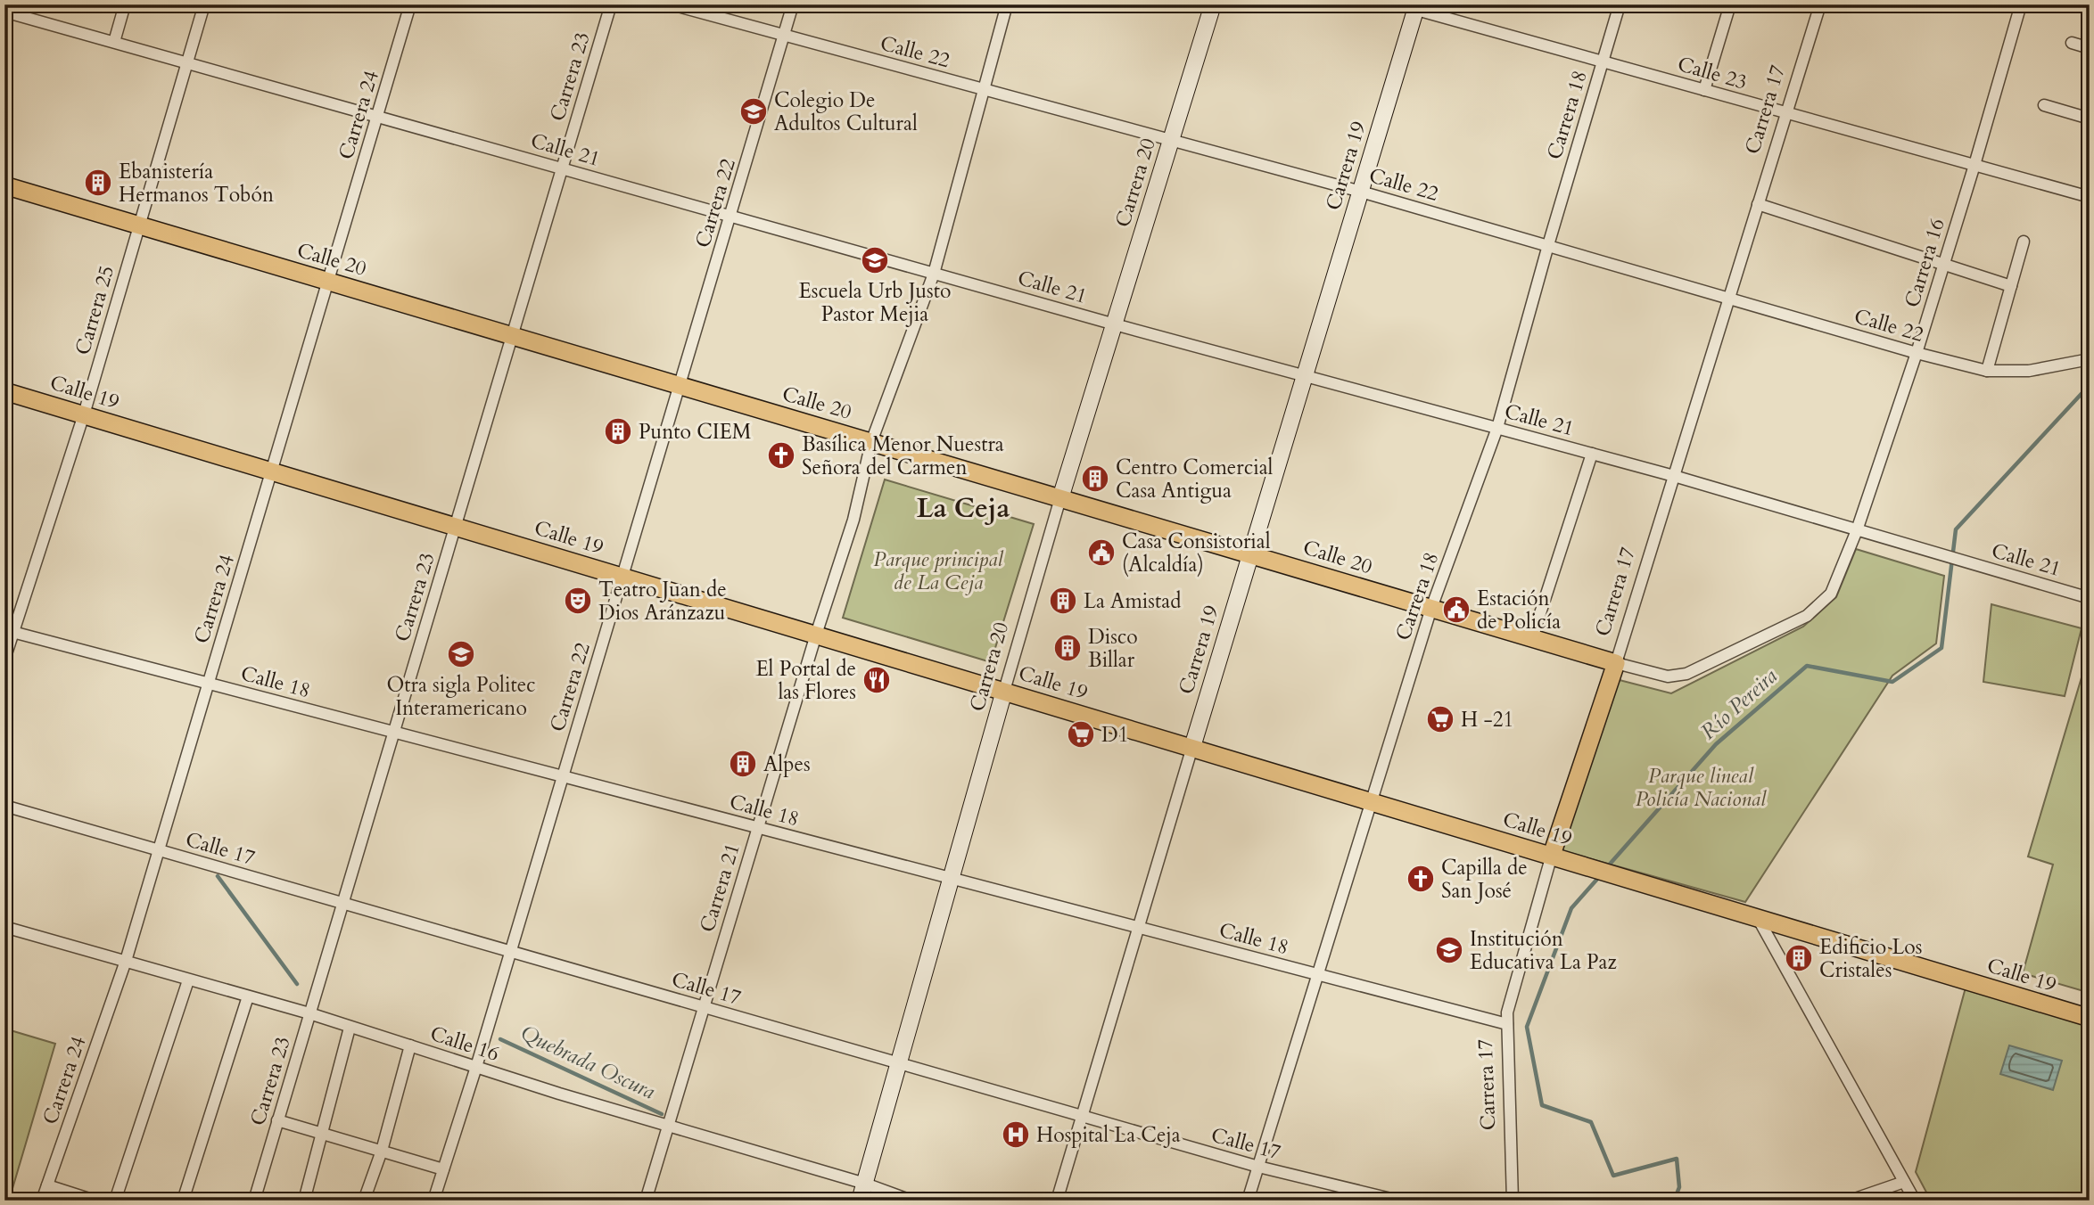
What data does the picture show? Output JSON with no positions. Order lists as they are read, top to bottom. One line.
{"streets":{"main road":["Carrera 17","Carrera 19","Carrera 20","Calle 20","Calle 19"],"street":["Calle 22","Calle 23","Carrera 23","Carrera 24","Carrera 18","Calle 21","Carrera 22","Carrera 16","Carrera 25","Calle 18","Calle 17","Carrera 21","Calle 16"]},"crossings":[["Calle 22","Carrera 17"],["Calle 22","Carrera 18"],["Calle 22","Carrera 19"],["Calle 22","Carrera 20"],["Calle 22","Carrera 22"],["Calle 22","Carrera 16"],["Calle 22","Carrera 21"],["Calle 23","Carrera 17"],["Calle 23","Carrera 18"],["Calle 23","Carrera 19"],["Calle 23","Carrera 16"],["Carrera 23","Calle 21"],["Carrera 23","Calle 20"],["Carrera 23","Calle 19"],["Carrera 23","Calle 18"],["Carrera 23","Calle 17"],["Carrera 23","Calle 16"],["Carrera 17","Calle 21"],["Carrera 17","Calle 20"],["Carrera 17","Carrera 16"],["Carrera 17","Calle 19"],["Carrera 17","Calle 18"],["Carrera 24","Calle 21"],["Carrera 24","Calle 20"],["Carrera 24","Calle 19"],["Carrera 24","Calle 18"],["Carrera 24","Calle 17"],["Carrera 24","Calle 16"],["Carrera 18","Calle 21"],["Carrera 18","Calle 20"],["Carrera 18","Calle 19"],["Carrera 18","Calle 18"],["Carrera 18","Calle 17"],["Calle 21","Carrera 19"],["Calle 21","Carrera 20"],["Calle 21","Carrera 22"],["Calle 21","Carrera 16"],["Calle 21","Carrera 25"],["Calle 21","Carrera 21"],["Carrera 19","Calle 20"],["Carrera 19","Calle 19"],["Carrera 19","Calle 18"],["Carrera 19","Calle 17"],["Carrera 20","Calle 20"],["Carrera 20","Calle 19"],["Carrera 20","Calle 18"],["Carrera 20","Calle 17"],["Carrera 20","Calle 16"],["Carrera 22","Calle 20"],["Carrera 22","Calle 19"],["Carrera 22","Calle 18"],["Carrera 22","Calle 17"],["Carrera 22","Calle 16"],["Calle 20","Carrera 16"],["Calle 20","Carrera 25"],["Calle 20","Carrera 21"],["Carrera 25","Calle 19"],["Carrera 25","Calle 18"],["Calle 19","Carrera 21"],["Calle 18","Carrera 21"],["Calle 17","Carrera 21"],["Carrera 21","Calle 16"]],"districts":["La Ceja"],"water":["Río Pereira","Quebrada Oscura"],"parks":["Parque principal de La Ceja","Parque lineal Policía Nacional"],"places":{"school or university":["Colegio De Adultos Cultural","Escuela Urb Justo Pastor Mejia","Otra sigla Politec Interamericano","Institución Educativa La Paz"],"building":["Ebanistería Hermanos Tobón","Punto CIEM","Centro Comercial Casa Antigua","La Amistad","Disco Billar","Alpes","Edificio Los Cristales"],"church":["Basílica Menor Nuestra Señora del Carmen","Capilla de San José"],"public building":["Casa Consistorial (Alcaldía)","Estación de Policía"],"theatre":["Teatro Juan de Dios Aránzazu"],"restaurant":["El Portal de las Flores"],"supermarket":["H -21","D1"],"hospital":["Hospital La Ceja"]}}
